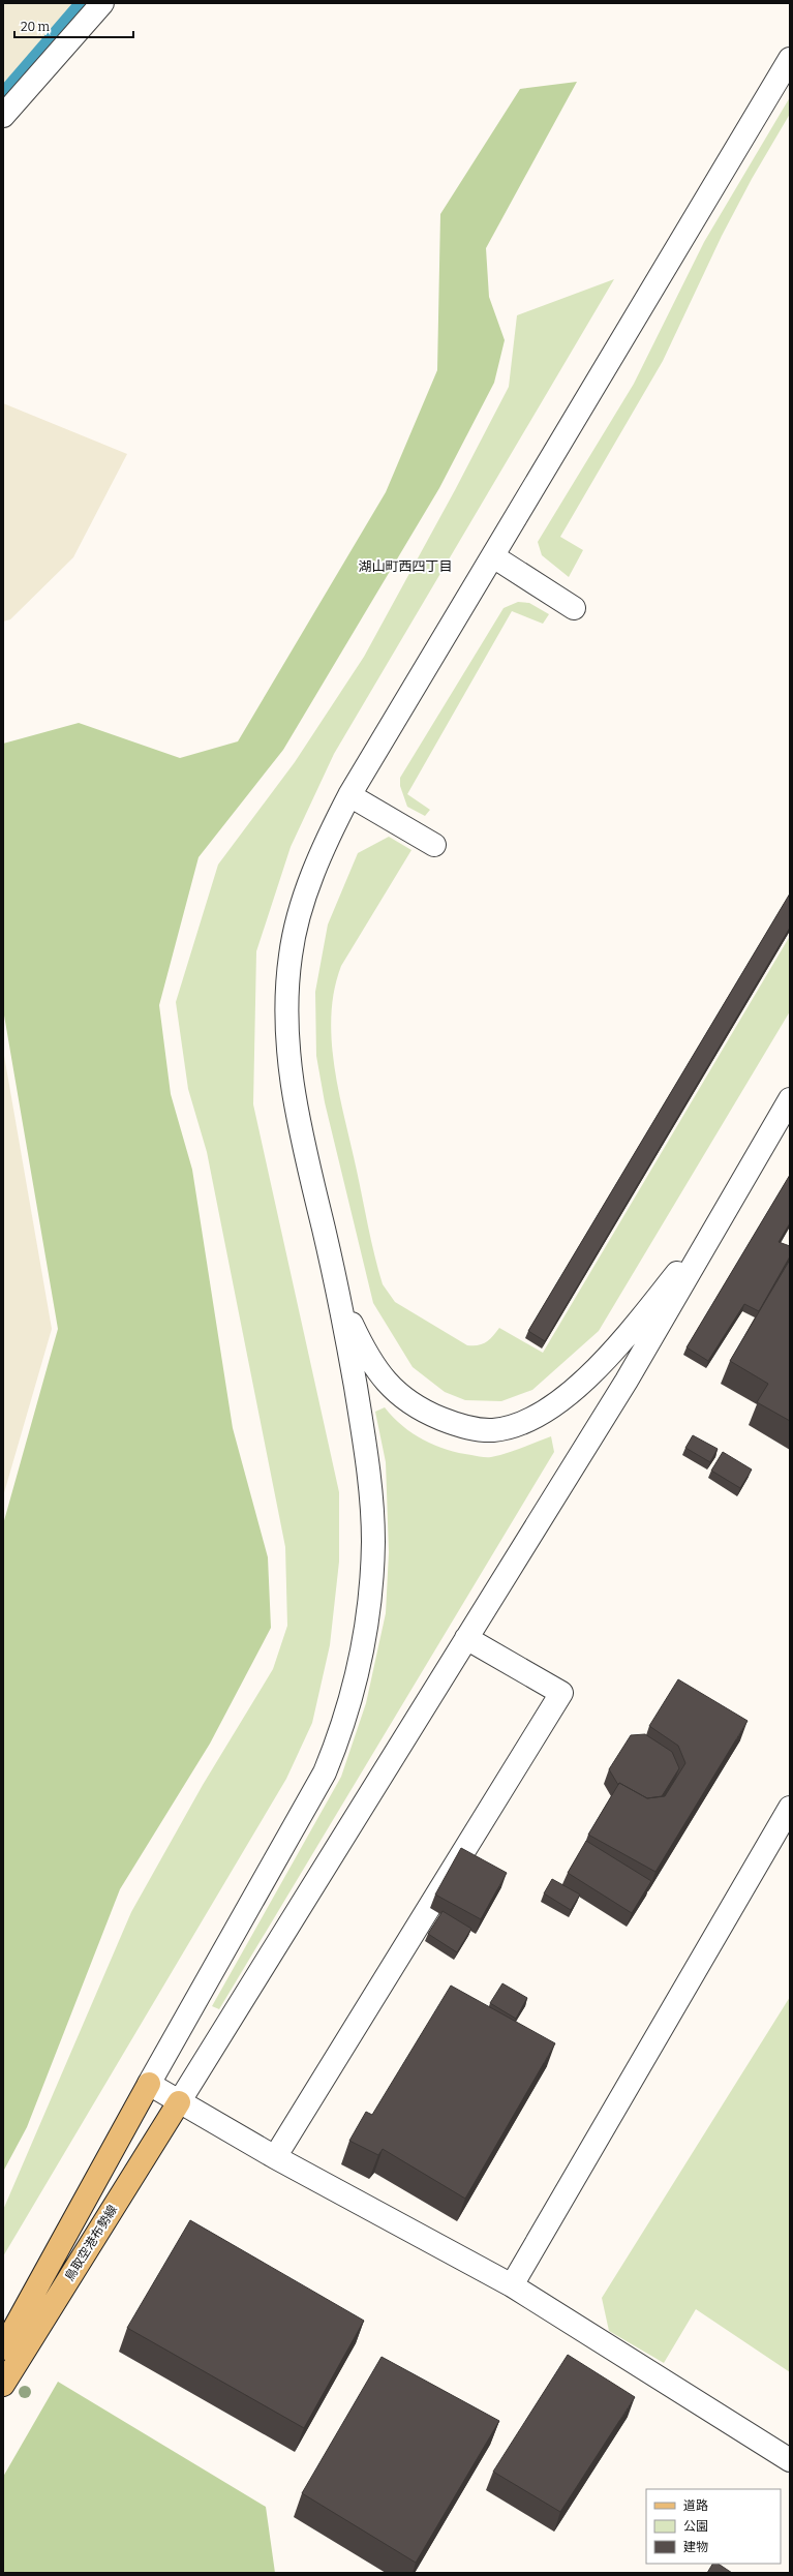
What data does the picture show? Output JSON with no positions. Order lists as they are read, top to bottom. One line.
{"streets":{"main road":["鳥取空港布勢線"]},"districts":["湖山町西四丁目"],"legend":["道路","公園","建物"],"scale_bar":"20 m"}
